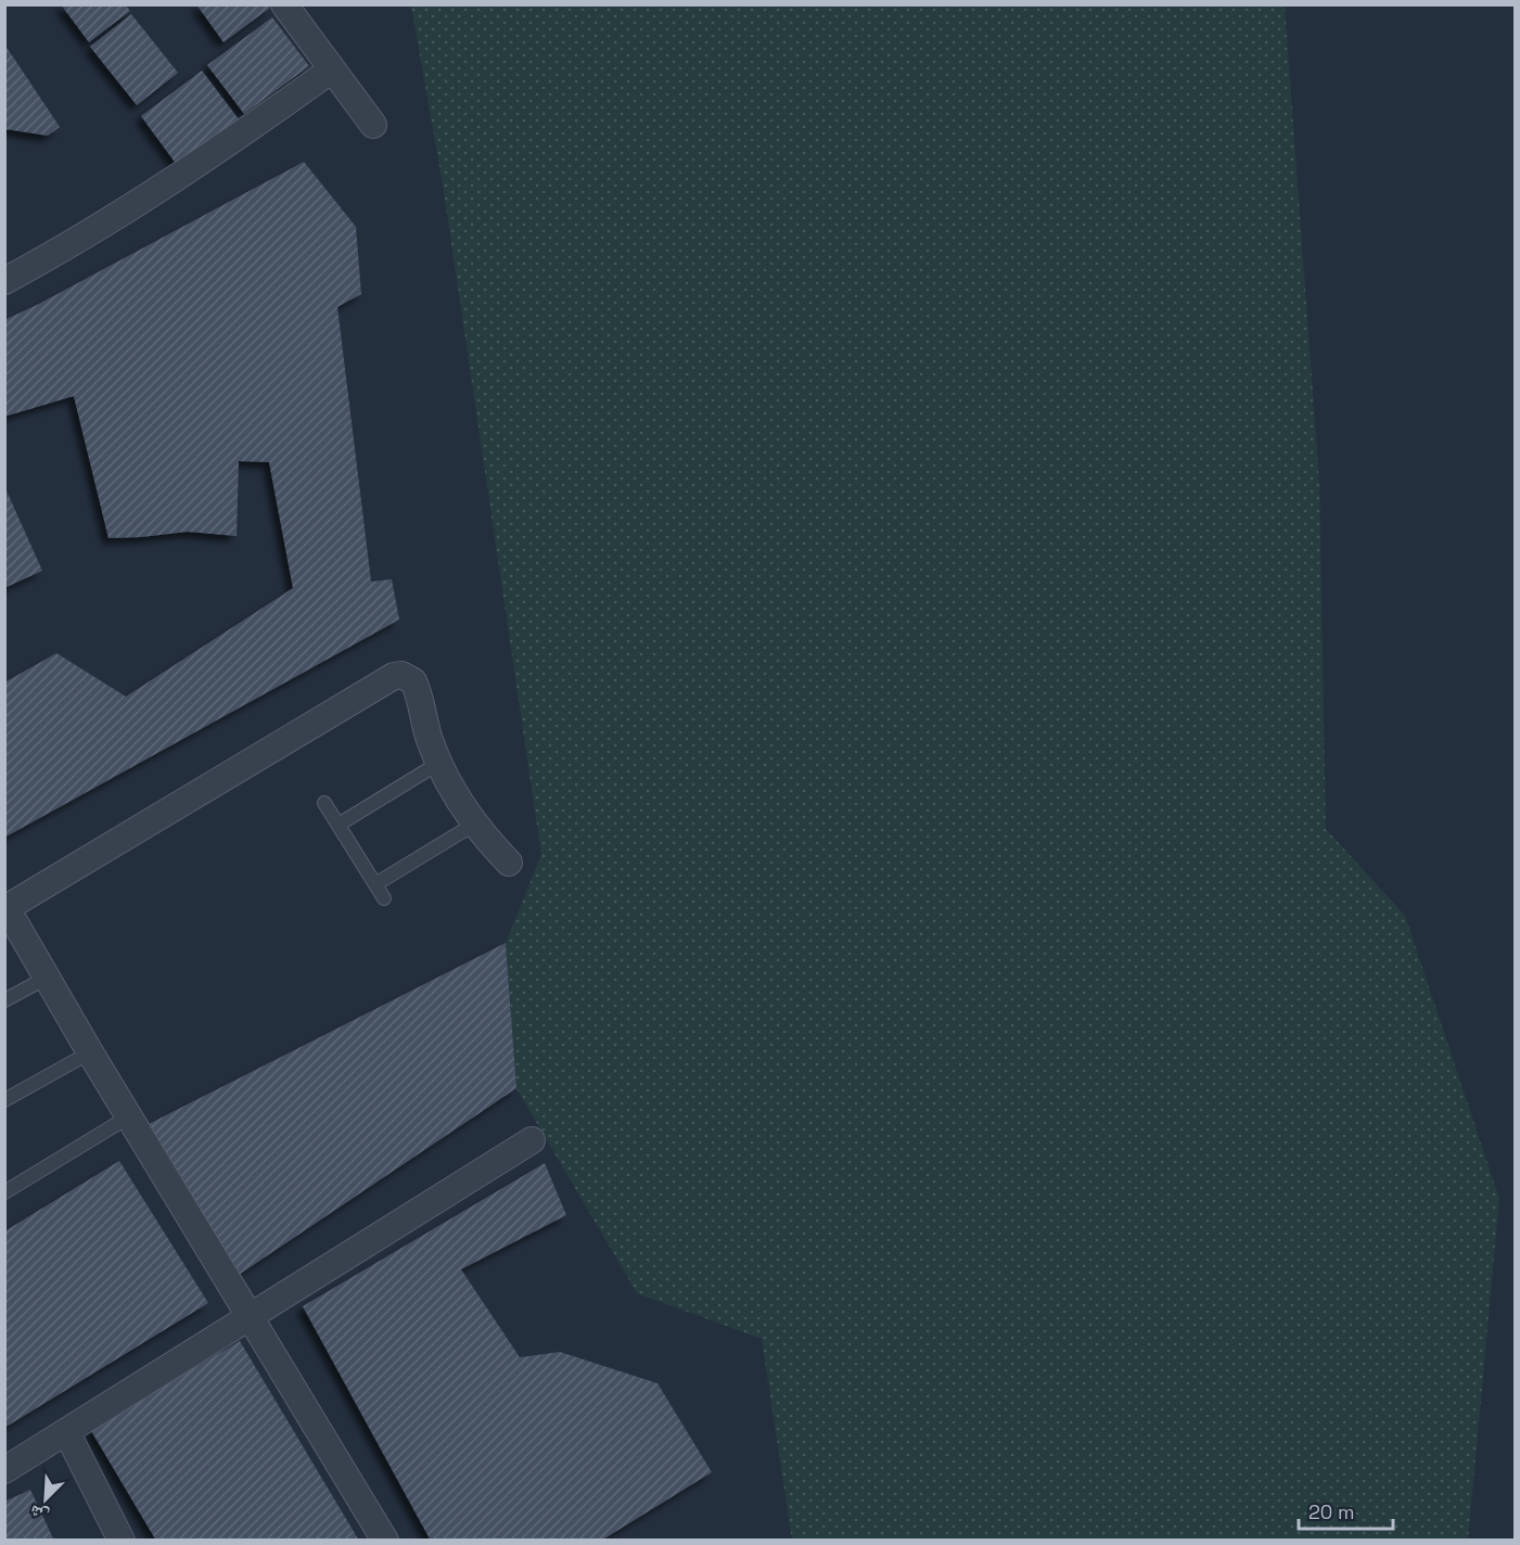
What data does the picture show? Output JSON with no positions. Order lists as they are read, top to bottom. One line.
{"scale_bar":"20 m","north":"bottom left"}
